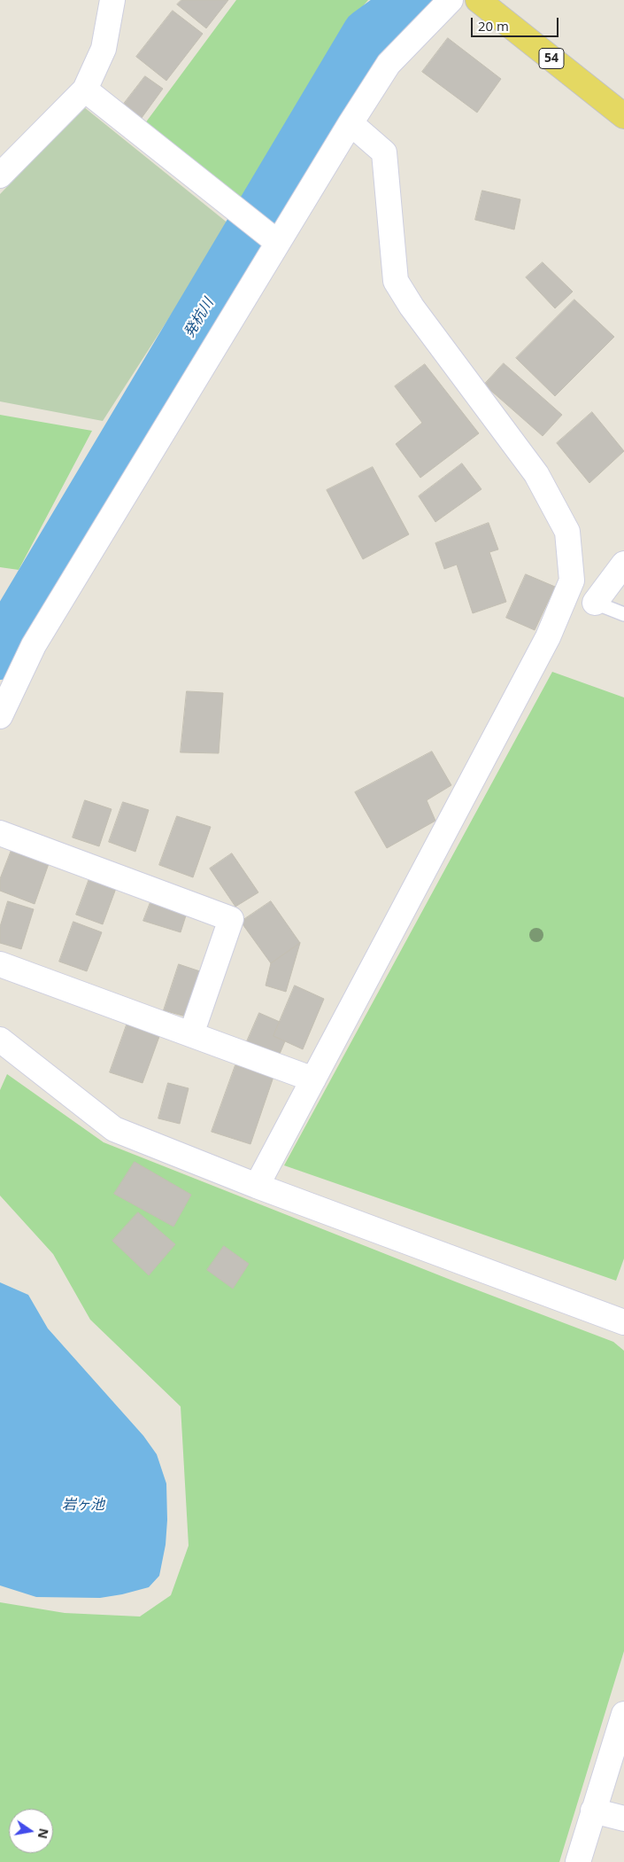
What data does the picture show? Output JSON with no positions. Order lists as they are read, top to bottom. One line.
{"streets":{"main road":["54"]},"water":["発杭川","岩ヶ池"],"scale_bar":"20 m","north":"right"}
